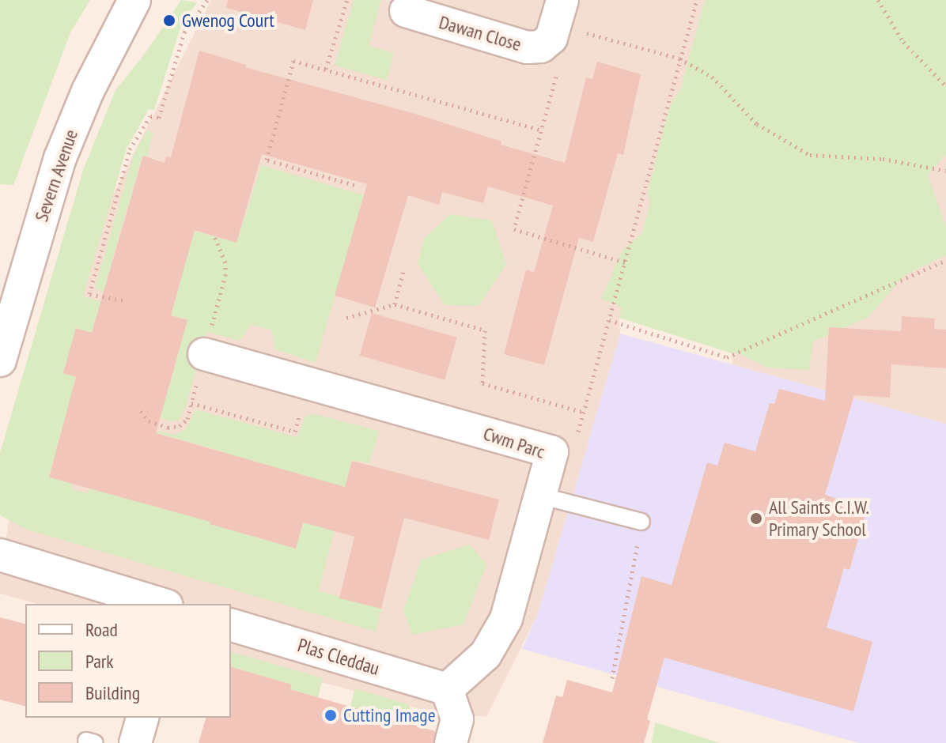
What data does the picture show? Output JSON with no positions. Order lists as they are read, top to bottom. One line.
{"streets":{"street":["Dawan Close","Severn Avenue","Cwm Parc","Plas Cleddau"]},"crossings":[["Cwm Parc","Plas Cleddau"]],"places":["Gwenog Court","All Saints C.I.W. Primary School","Cutting Image"],"legend":["Road","Park","Building"]}
